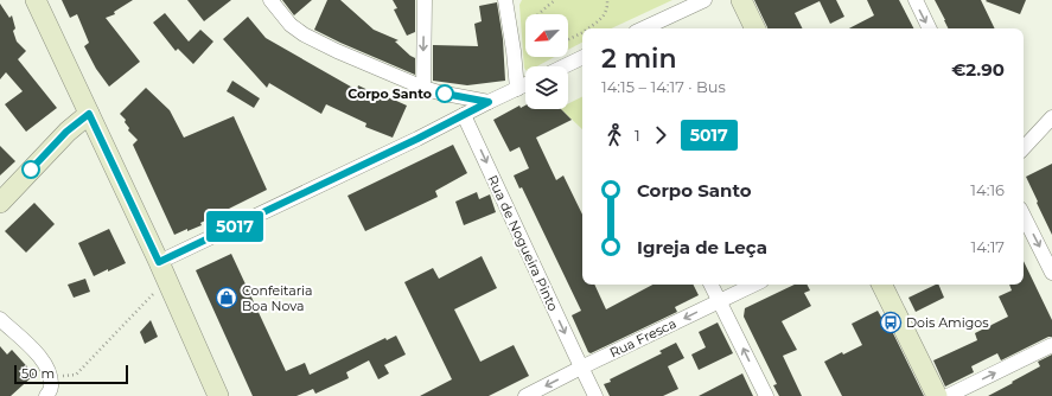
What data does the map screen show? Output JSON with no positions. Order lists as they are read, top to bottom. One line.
{"streets":{"street":["Rua de Nogueira Pinto","Rua Fresca"]},"crossings":[["Rua de Nogueira Pinto","Rua Fresca"]],"one_way":["Rua de Nogueira Pinto","Rua Fresca"],"places":{"other":["Corpo Santo"],"shop":["Confeitaria Boa Nova"],"bus stop":["Dois Amigos"]},"lines":["bus line 5017"],"scale_bar":"50 m","north":"bottom left","page":{"on_map":"5017","heading":["2 min","14:15 – 14:17 · Bus","€2.90"],"legs":["1","5017"],"list":[{"name":"Corpo Santo","value":"14:16"},{"name":"Igreja de Leça","value":"14:17"}],"scale":"50 m"}}
